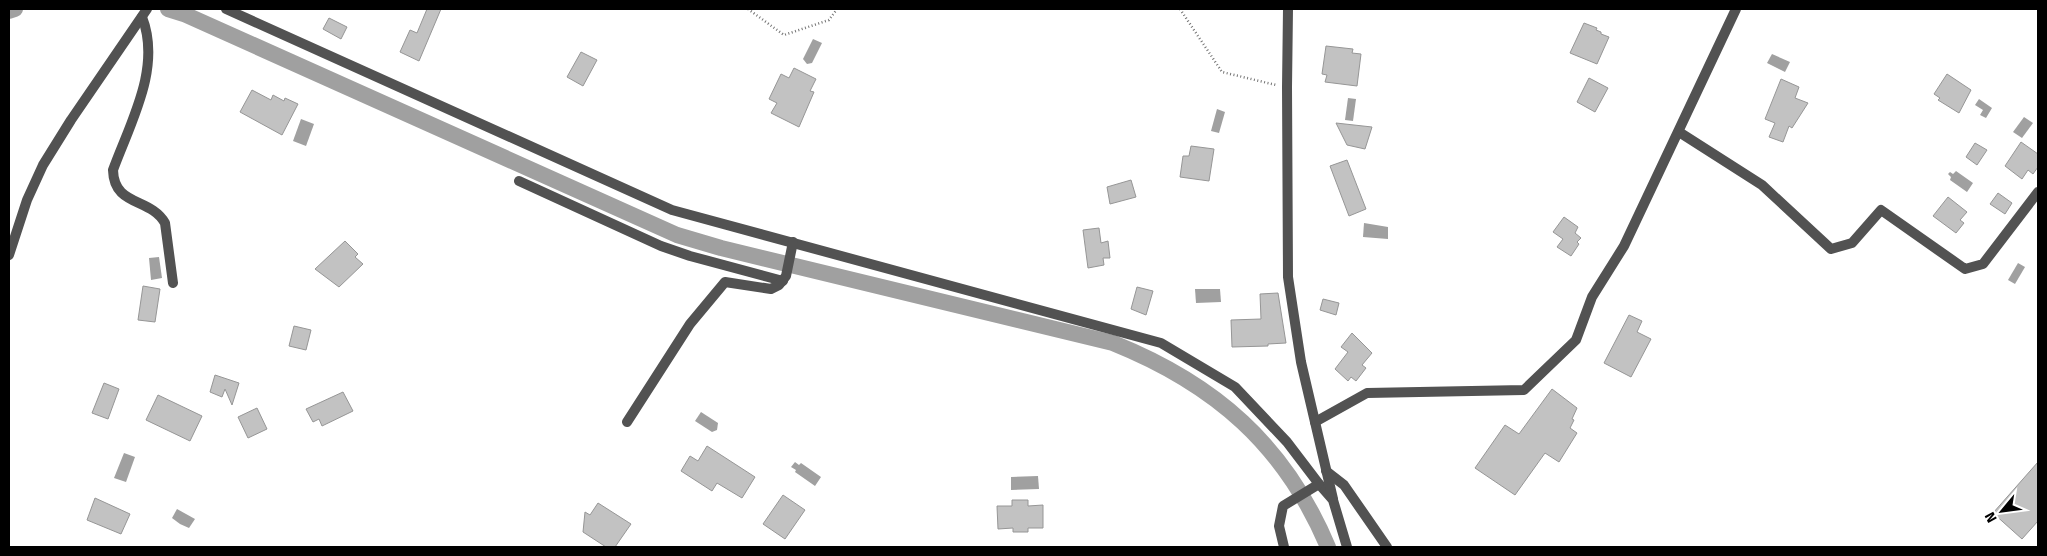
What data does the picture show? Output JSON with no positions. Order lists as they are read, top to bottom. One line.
{"north":"bottom left"}
